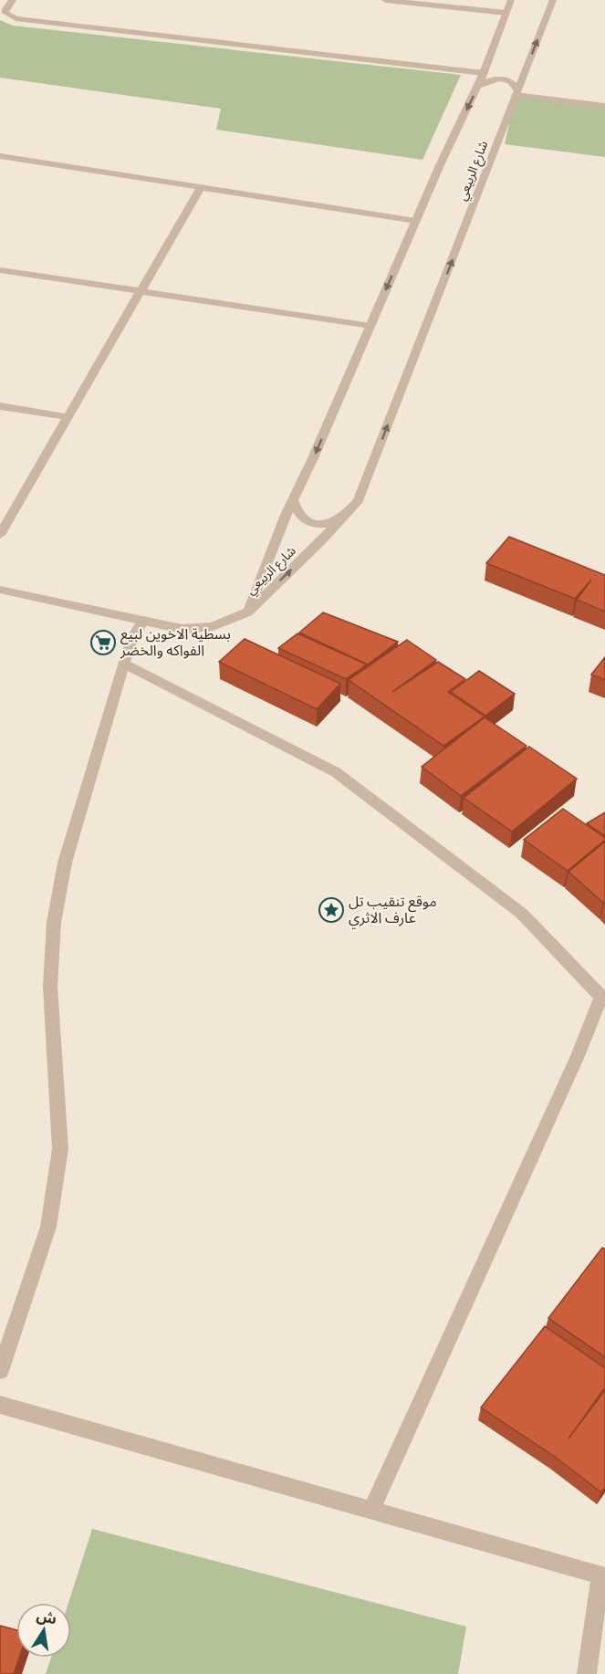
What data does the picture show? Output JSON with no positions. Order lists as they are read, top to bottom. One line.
{"streets":{"street":["شارع الربيعي"]},"places":{"supermarket":["بسطية الاخوين لبيع الفواكه والخضر"],"place":["موقع تنقيب تل عارف الاثري"]},"north":"top"}
